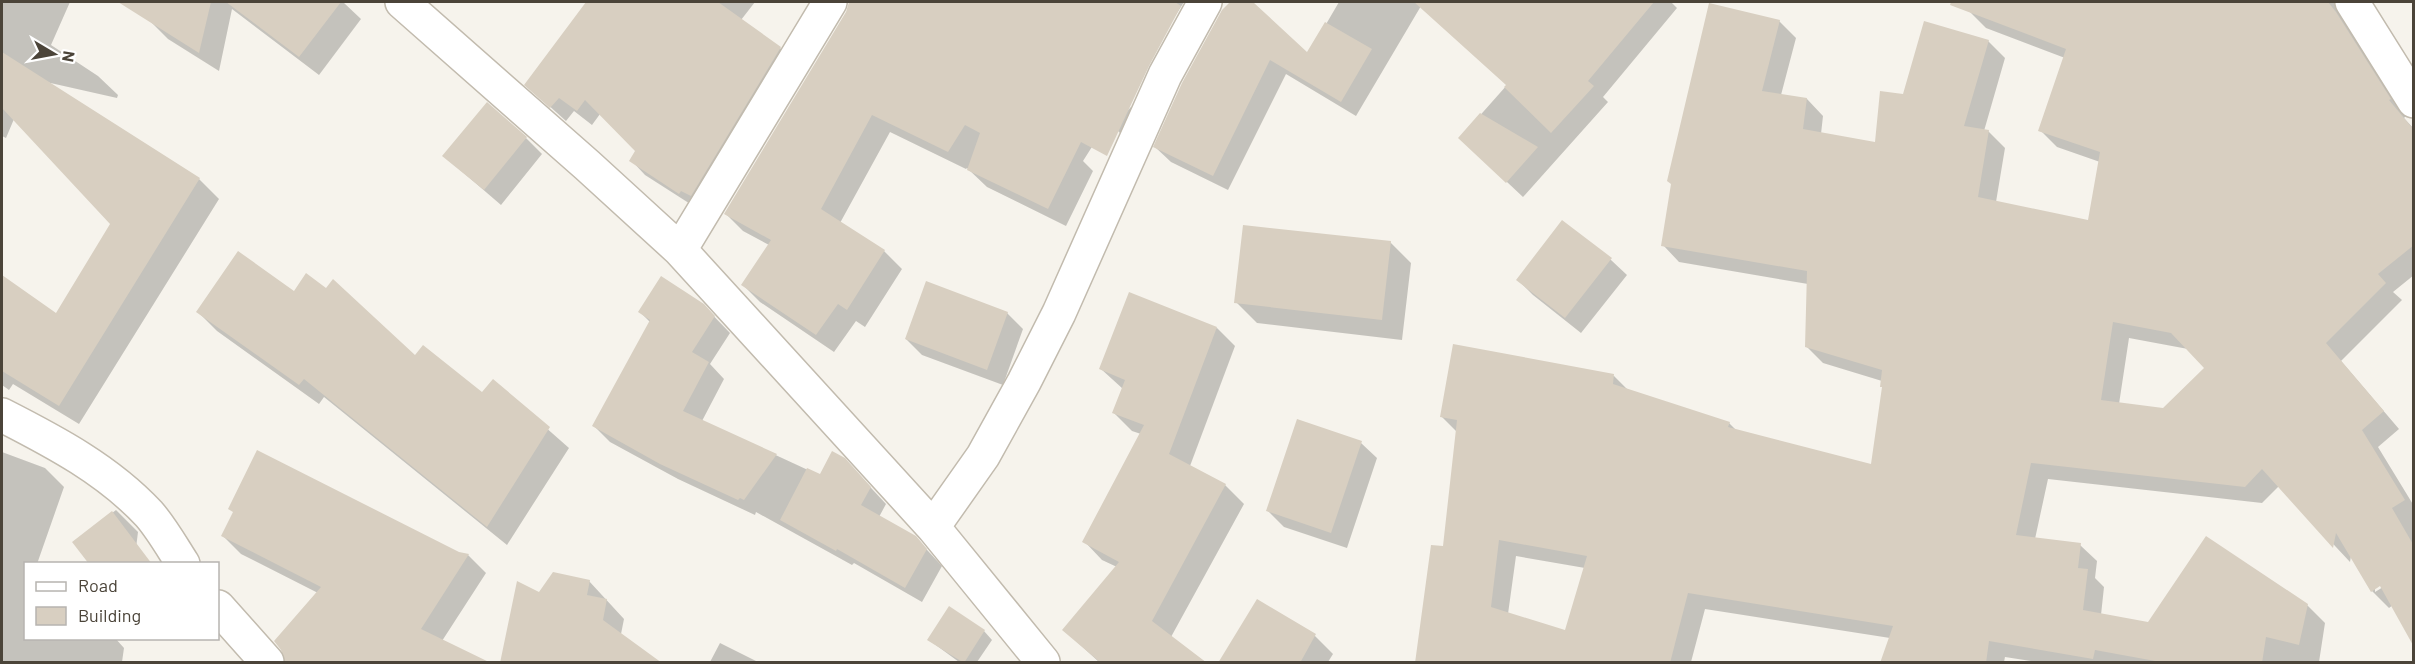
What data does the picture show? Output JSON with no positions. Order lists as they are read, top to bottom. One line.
{"legend":["Road","Building"],"north":"right"}
